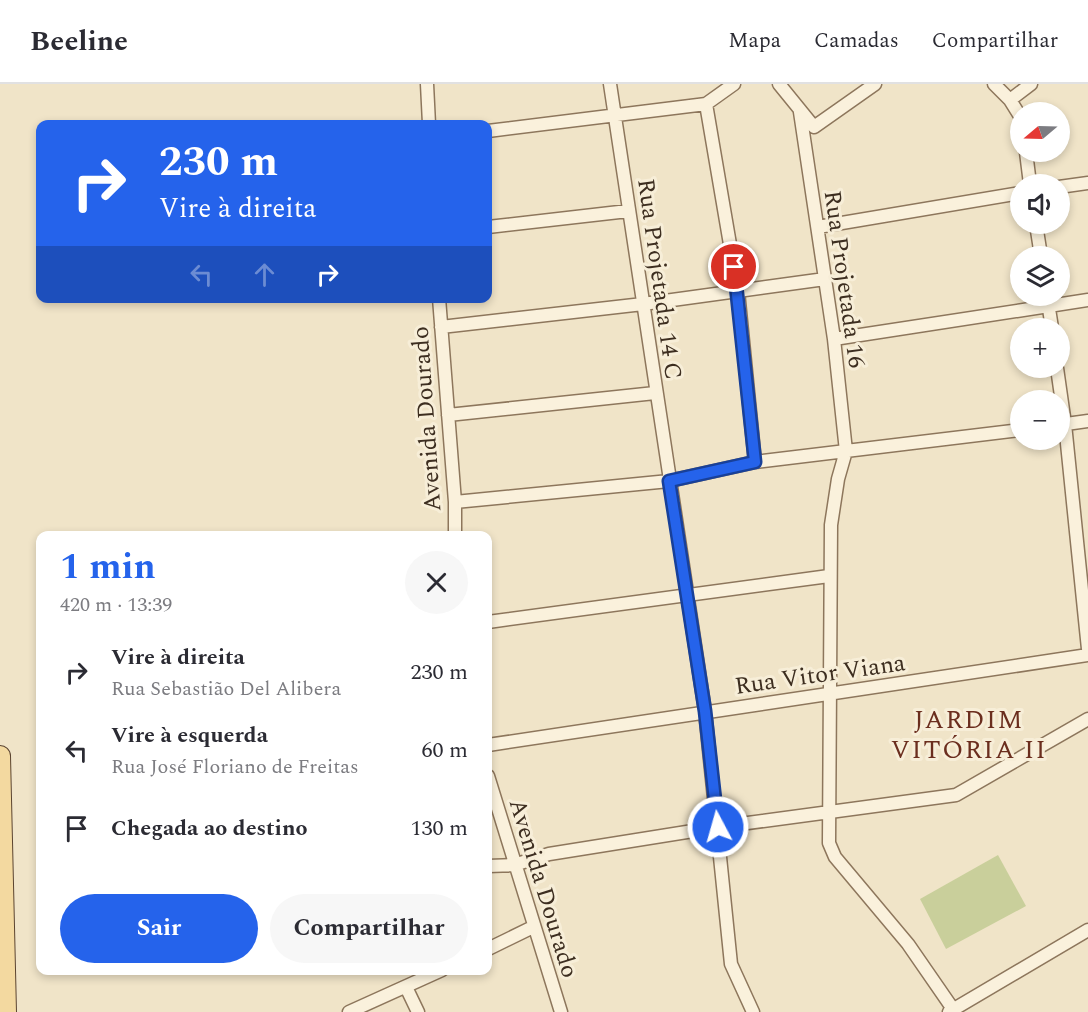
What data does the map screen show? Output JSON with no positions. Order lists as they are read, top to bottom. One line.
{"streets":{"street":["Rua Projetada 14 C","Rua Projetada 16","Avenida Dourado","Rua Vitor Viana"]},"crossings":[["Rua Projetada 14 C","Rua Vitor Viana"]],"districts":["JARDIM VITÓRIA II"],"north":"left","page":{"header":"Beeline","nav":["Mapa","Camadas","Compartilhar"],"map_buttons":["+","−"],"turn":["230 m","Vire à direita"],"heading":["1 min","420 m · 13:39"],"list":[{"name":"Vire à direita","note":"Rua Sebastião Del Alibera","value":"230 m"},{"name":"Vire à esquerda","note":"Rua José Floriano de Freitas","value":"60 m"},{"name":"Chegada ao destino","value":"130 m"}],"buttons":["Sair","Compartilhar"]}}
